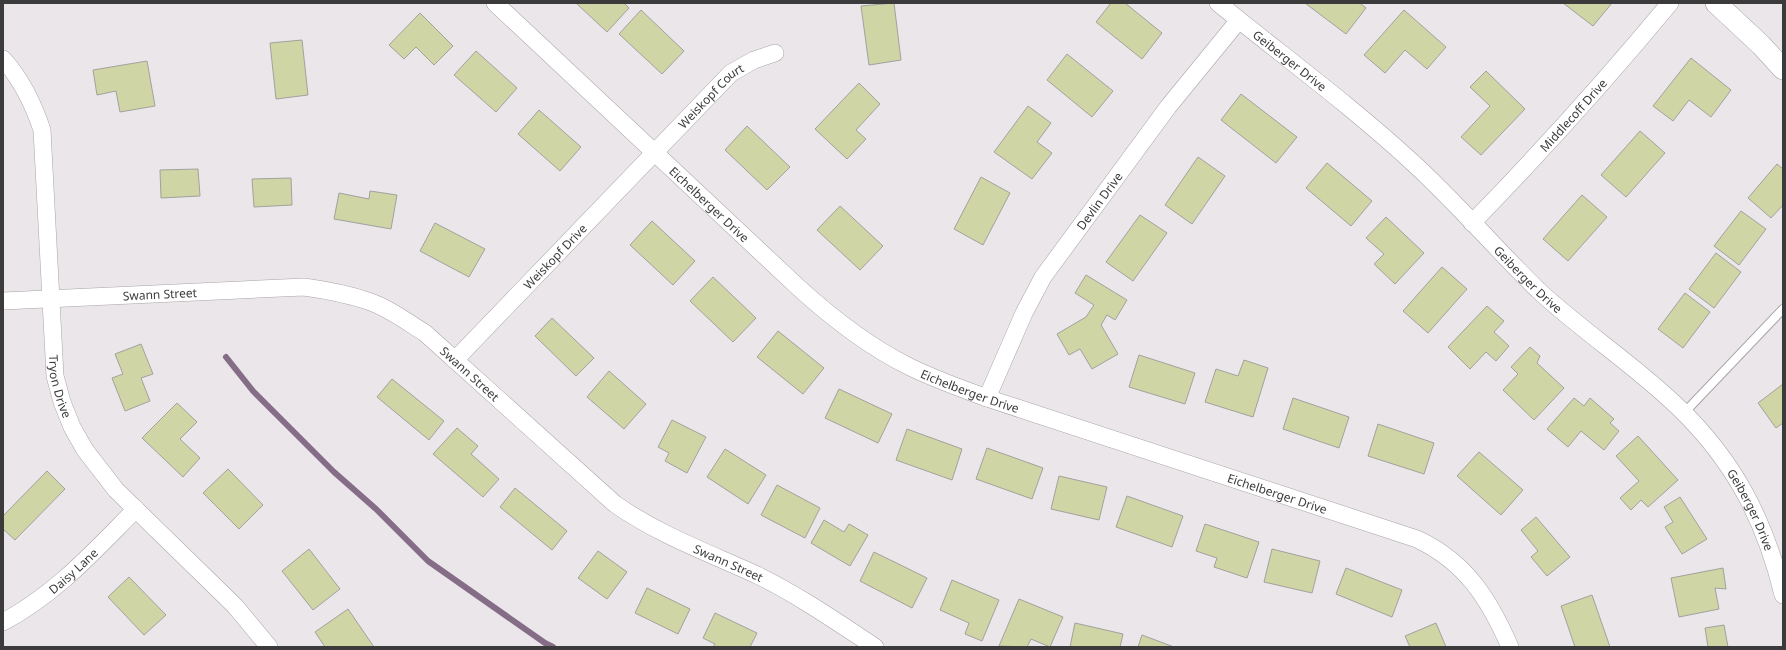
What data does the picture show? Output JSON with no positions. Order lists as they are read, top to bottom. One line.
{"streets":{"street":["Geiberger Drive","Weiskopf Court","Middlecoff Drive","Devlin Drive","Eichelberger Drive","Weiskopf Drive","Swann Street","Tryon Drive","Daisy Lane"]},"crossings":[["Geiberger Drive","Middlecoff Drive"],["Geiberger Drive","Devlin Drive"],["Weiskopf Court","Eichelberger Drive"],["Weiskopf Court","Weiskopf Drive"],["Devlin Drive","Eichelberger Drive"],["Eichelberger Drive","Weiskopf Drive"],["Weiskopf Drive","Swann Street"],["Swann Street","Tryon Drive"],["Tryon Drive","Daisy Lane"]]}
